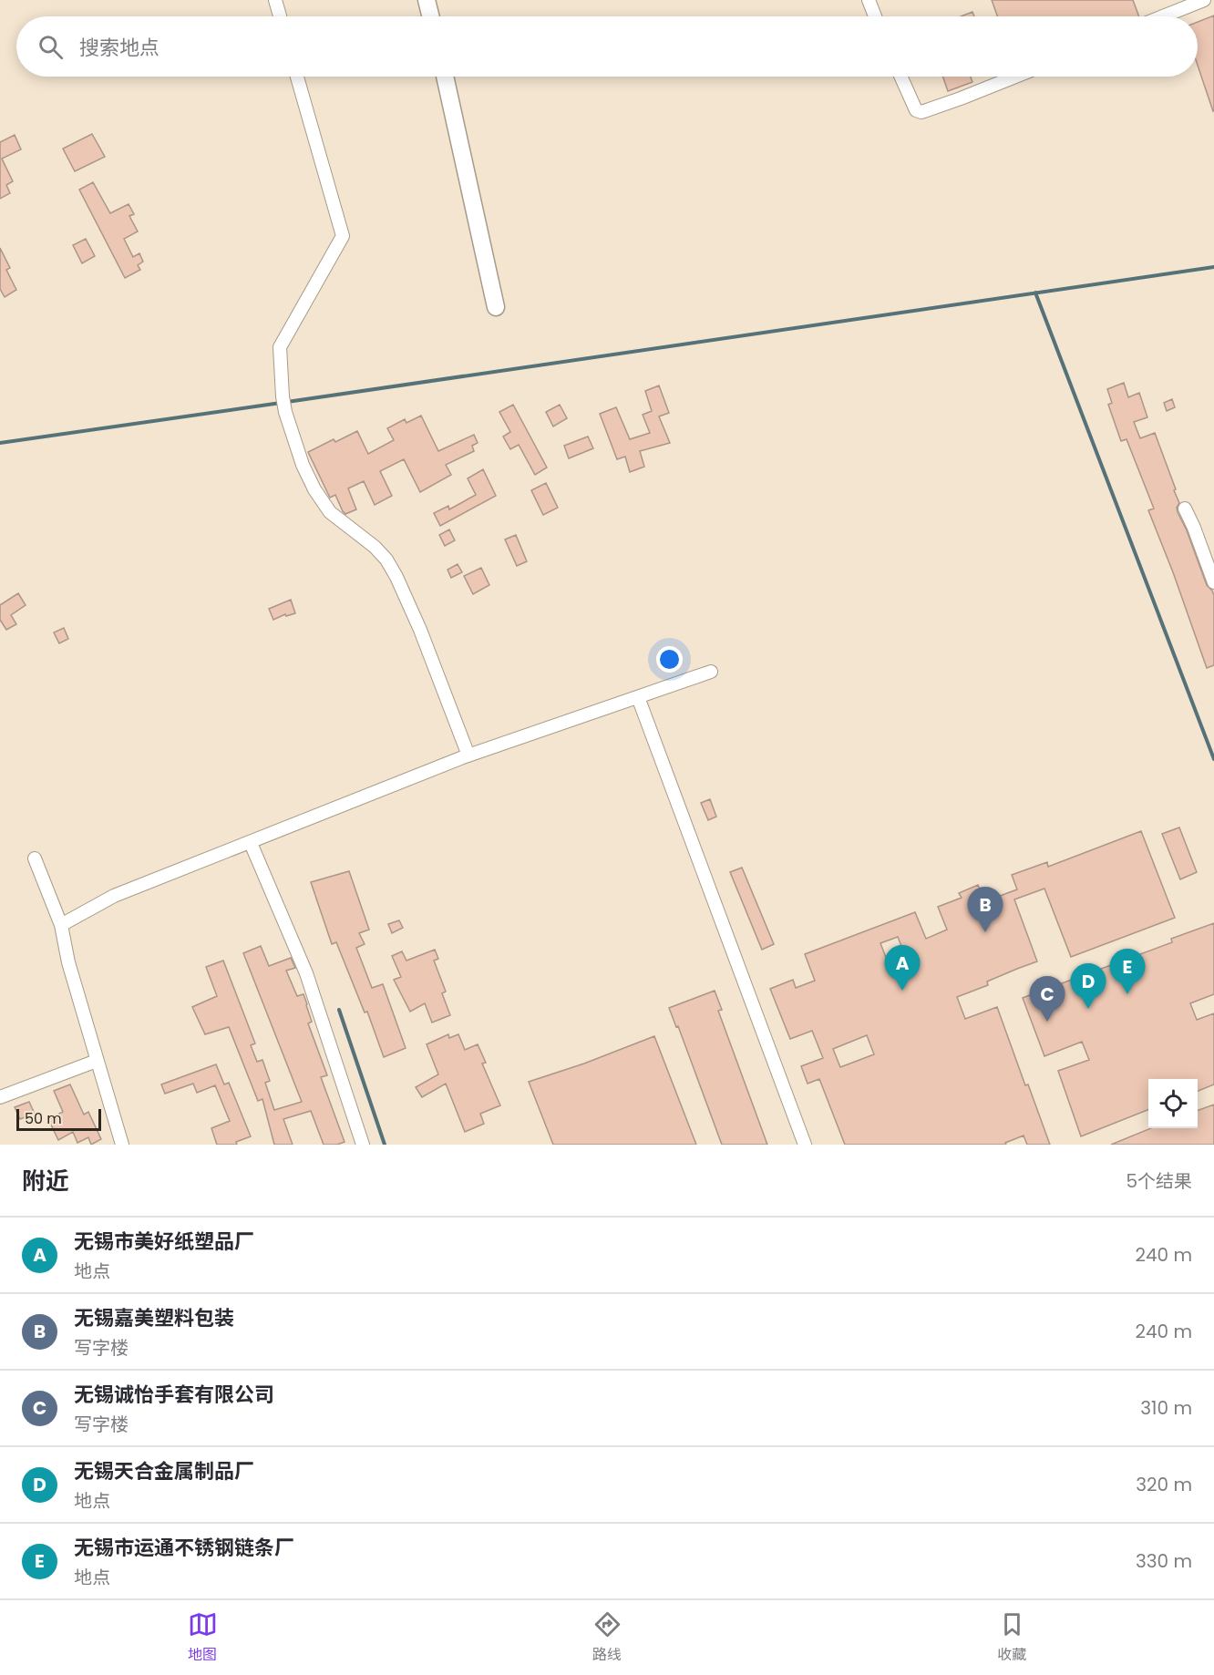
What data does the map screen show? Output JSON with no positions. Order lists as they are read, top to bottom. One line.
{"scale_bar":"50 m","page":{"search":"搜索地点","pins":["B","A","E","D","C"],"scale":"50 m","heading":["附近","5个结果"],"list":[{"mark":"A","name":"无锡市美好纸塑品厂","note":"地点","value":"240 m"},{"mark":"B","name":"无锡嘉美塑料包装","note":"写字楼","value":"240 m"},{"mark":"C","name":"无锡诚怡手套有限公司","note":"写字楼","value":"310 m"},{"mark":"D","name":"无锡天合金属制品厂","note":"地点","value":"320 m"},{"mark":"E","name":"无锡市运通不锈钢链条厂","note":"地点","value":"330 m"}],"nav":["地图","路线","收藏"]}}
